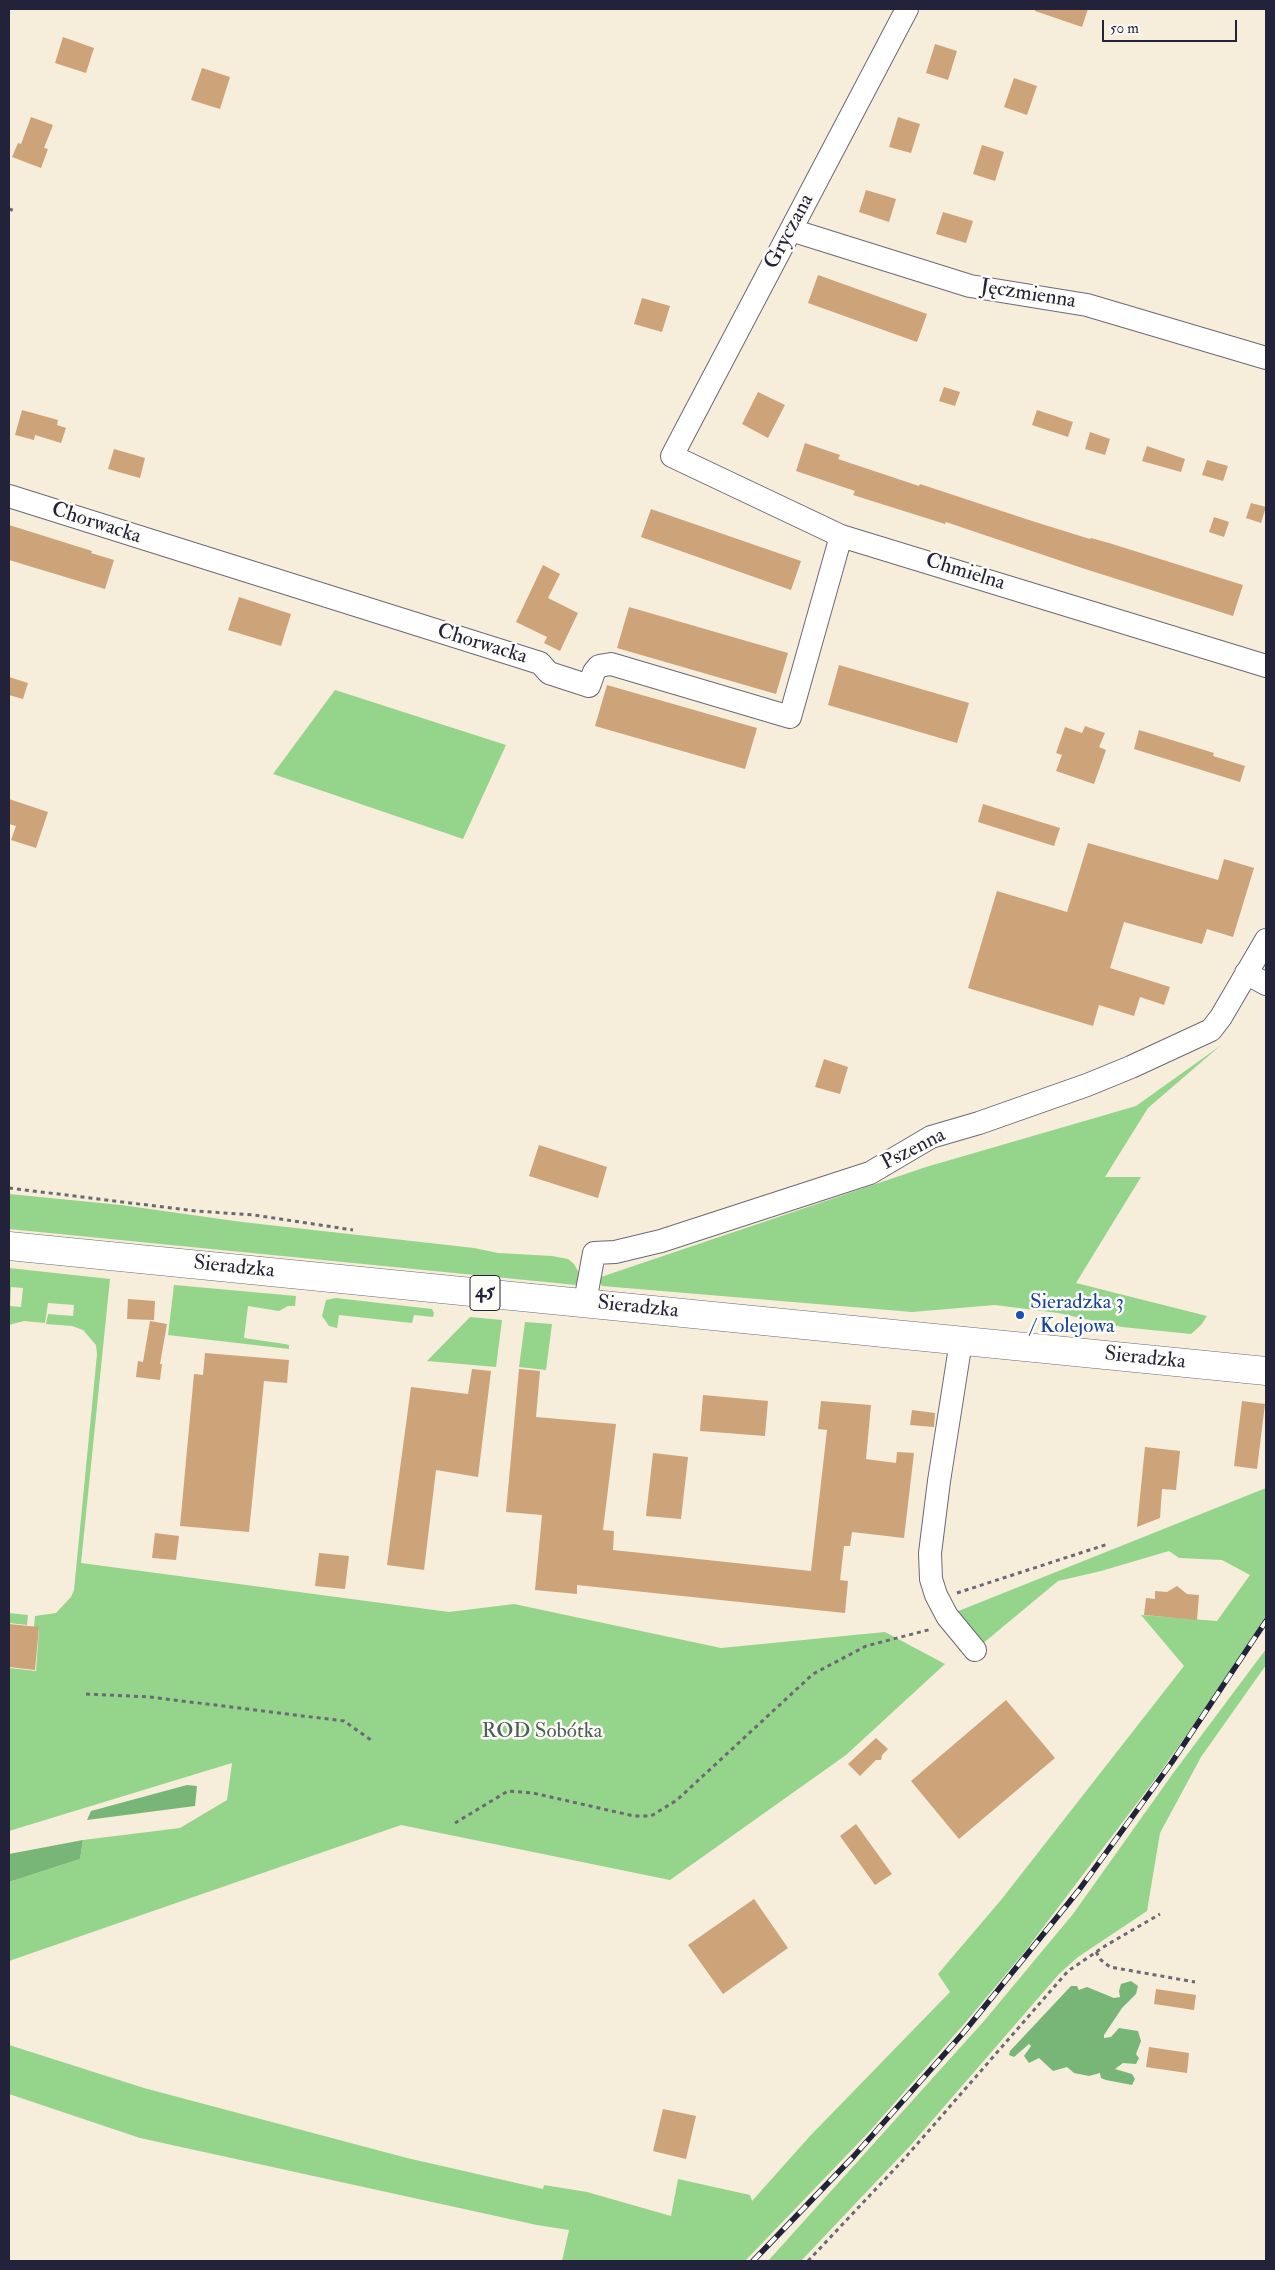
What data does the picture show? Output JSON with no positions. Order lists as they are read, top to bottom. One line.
{"streets":{"main road":["Sieradzka","45"],"street":["Gryczana","Jęczmienna","Chorwacka","Chmielna","Pszenna"]},"crossings":[["Gryczana","Jęczmienna"],["Gryczana","Chmielna"],["Chorwacka","Chmielna"],["Pszenna","Sieradzka"]],"parks":["ROD Sobótka"],"places":["Sieradzka 3 / Kolejowa"],"scale_bar":"50 m"}
